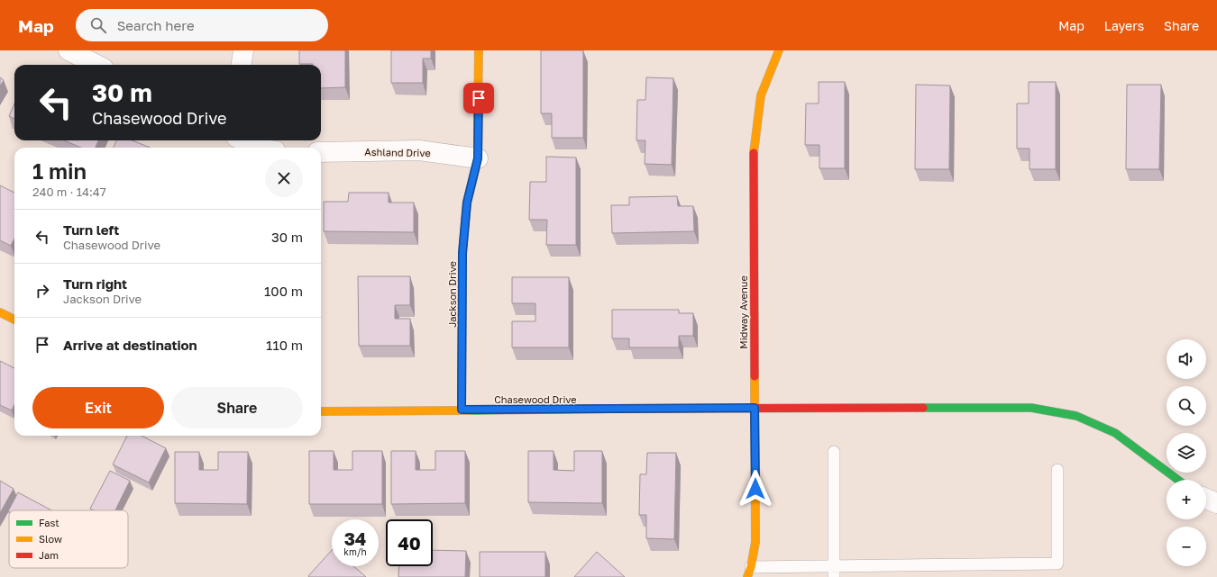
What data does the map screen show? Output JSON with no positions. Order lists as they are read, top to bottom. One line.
{"streets":{"street":["Ashland Drive","Jackson Drive","Midway Avenue","Chasewood Drive"]},"crossings":[["Ashland Drive","Jackson Drive"],["Jackson Drive","Chasewood Drive"],["Midway Avenue","Chasewood Drive"]],"legend":["Fast","Slow","Jam"],"page":{"header":"Map","search":"Search here","nav":["Map","Layers","Share"],"turn":["30 m","Chasewood Drive"],"heading":["1 min","240 m · 14:47"],"list":[{"name":"Turn left","note":"Chasewood Drive","value":"30 m"},{"name":"Turn right","note":"Jackson Drive","value":"100 m"},{"name":"Arrive at destination","value":"110 m"}],"map_buttons":["+","−"],"buttons":["Exit","Share"],"speed":"34 km/h","limit":"40"}}
